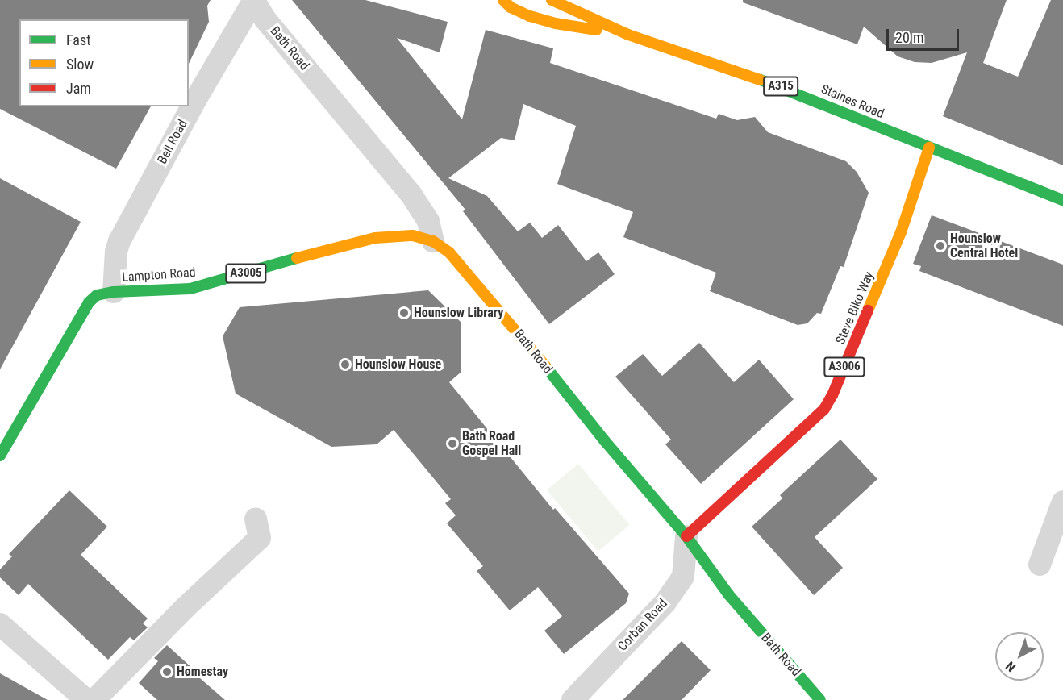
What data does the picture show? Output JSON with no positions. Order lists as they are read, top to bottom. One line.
{"streets":{"main road":["Bath Road","A315","Staines Road","A3005","Lampton Road","Steve Biko Way","A3006"],"street":["Bell Road","Corban Road"]},"crossings":[["Bath Road","Bell Road"],["Bath Road","Lampton Road"],["Bath Road","Steve Biko Way"],["Bath Road","Corban Road"],["Staines Road","Steve Biko Way"],["Bell Road","Lampton Road"],["Steve Biko Way","Corban Road"]],"places":["Hounslow Central Hotel","Hounslow Library","Hounslow House","Bath Road Gospel Hall","Homestay"],"legend":["Fast","Slow","Jam"],"scale_bar":"20 m","north":"bottom left"}
